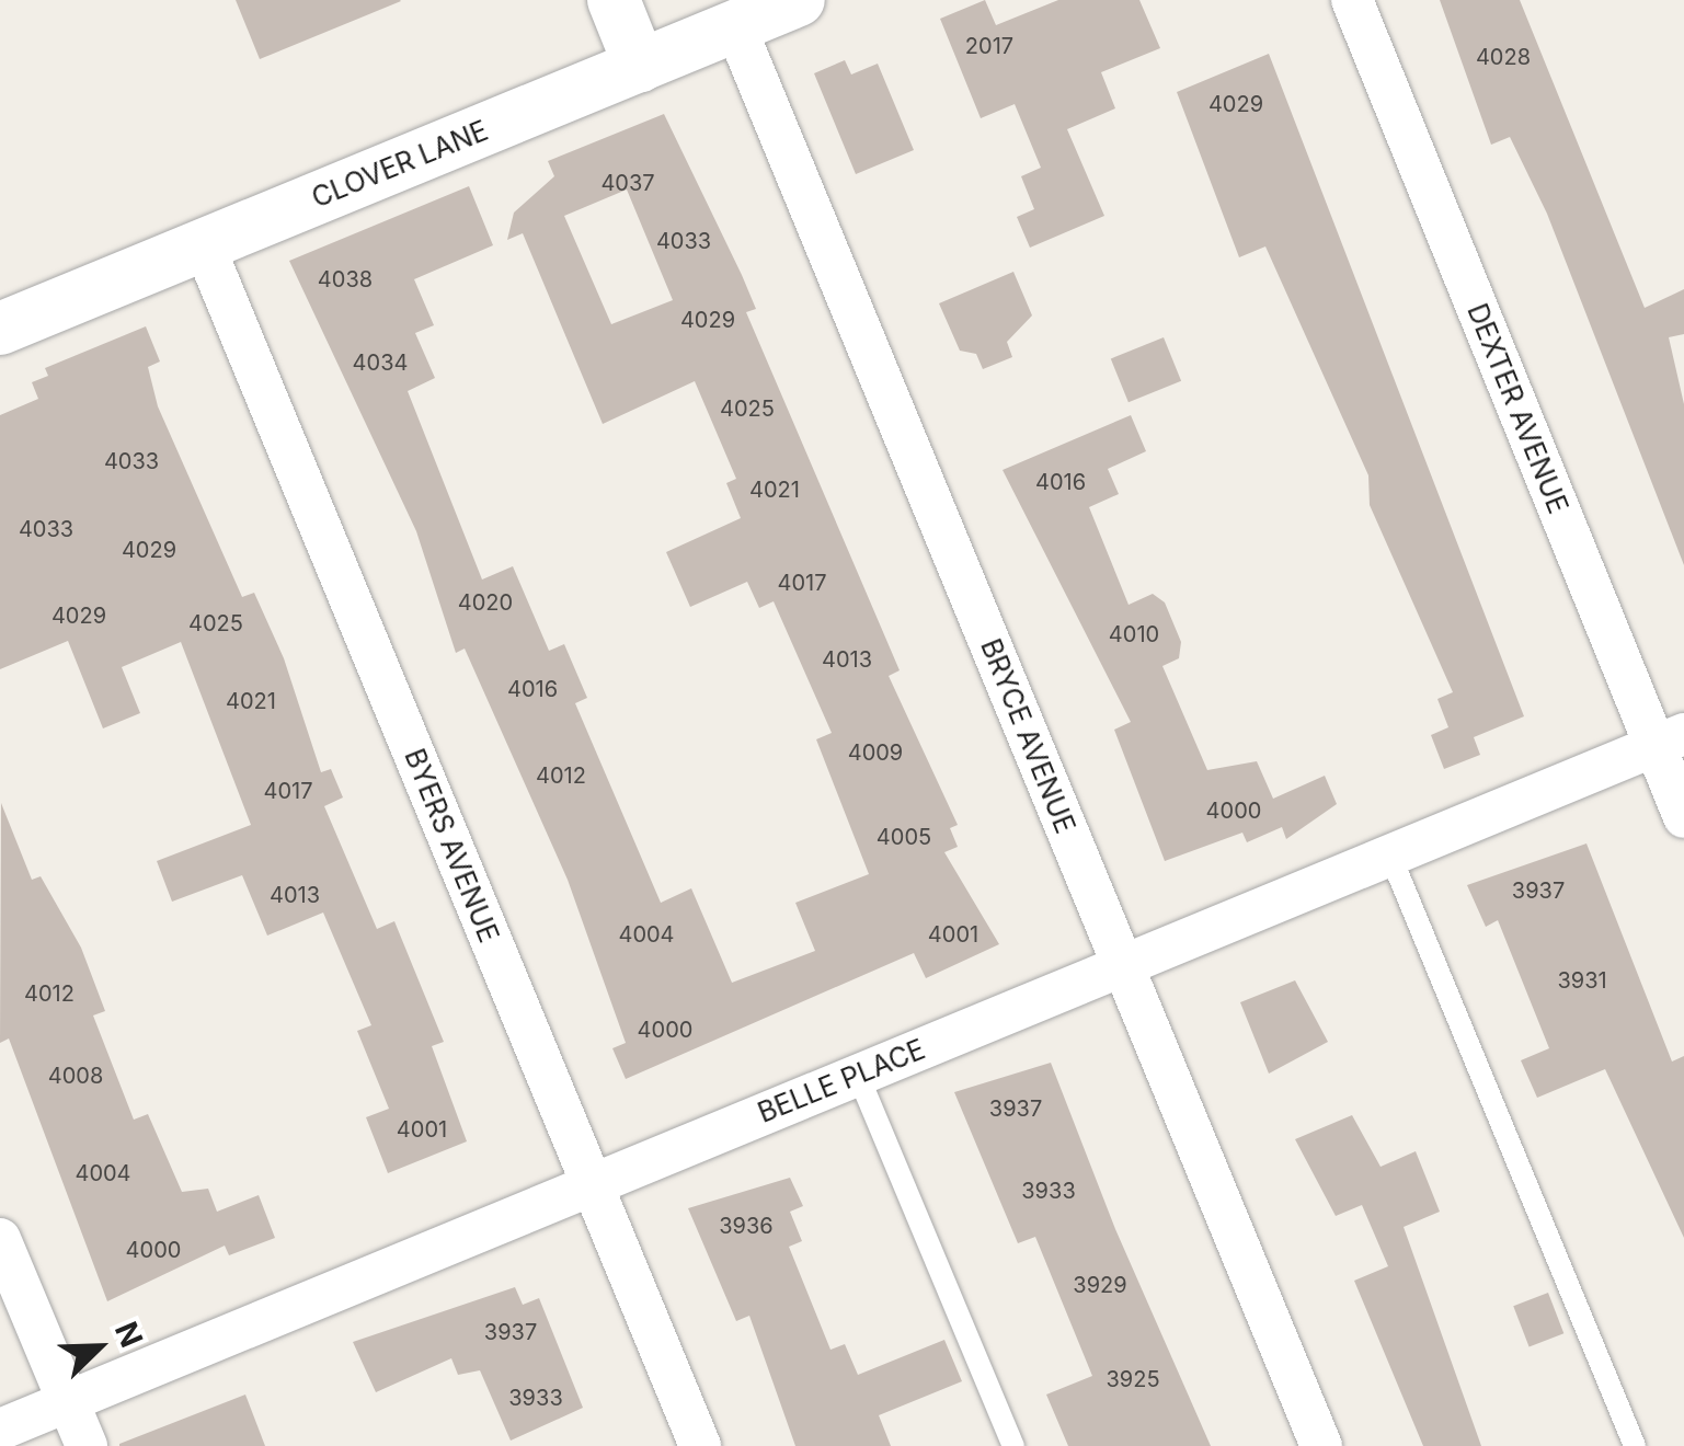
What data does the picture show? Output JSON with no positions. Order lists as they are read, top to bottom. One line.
{"streets":{"street":["CLOVER LANE","DEXTER AVENUE","BRYCE AVENUE","BYERS AVENUE","BELLE PLACE"]},"crossings":[["CLOVER LANE","BRYCE AVENUE"],["CLOVER LANE","BYERS AVENUE"],["DEXTER AVENUE","BELLE PLACE"],["BRYCE AVENUE","BELLE PLACE"],["BYERS AVENUE","BELLE PLACE"]],"house_numbers":["2017","4028","4029","4037","4033","4038","4029","4034","4025","4033","4016","4021","4033","4029","4017","4020","4029","4025","4010","4013","4016","4021","4009","4012","4017","4000","4005","3937","4013","4004","4001","3931","4012","4000","4008","3937","4001","4004","3933","3936","4000","3929","3937","3925","3933"],"north":"top right"}
